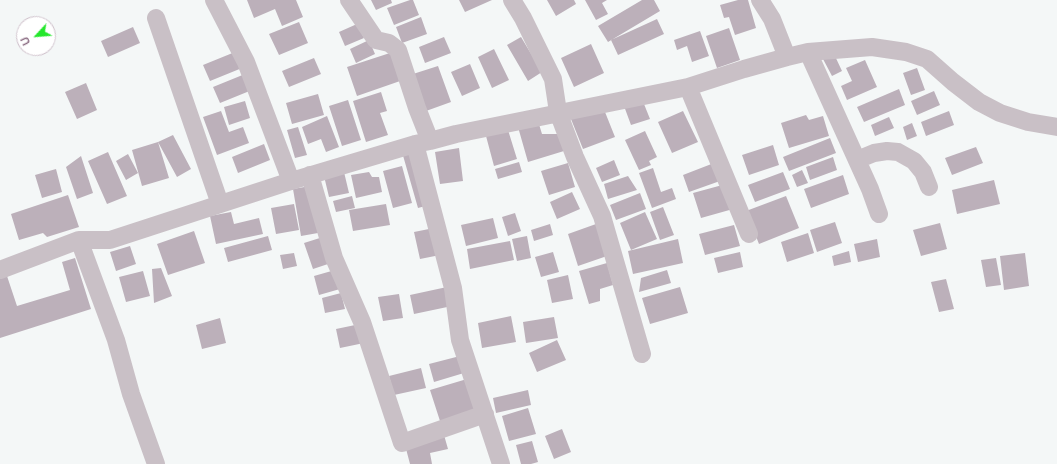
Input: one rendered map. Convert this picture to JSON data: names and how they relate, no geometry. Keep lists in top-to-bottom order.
{
  "north": "bottom left"
}
